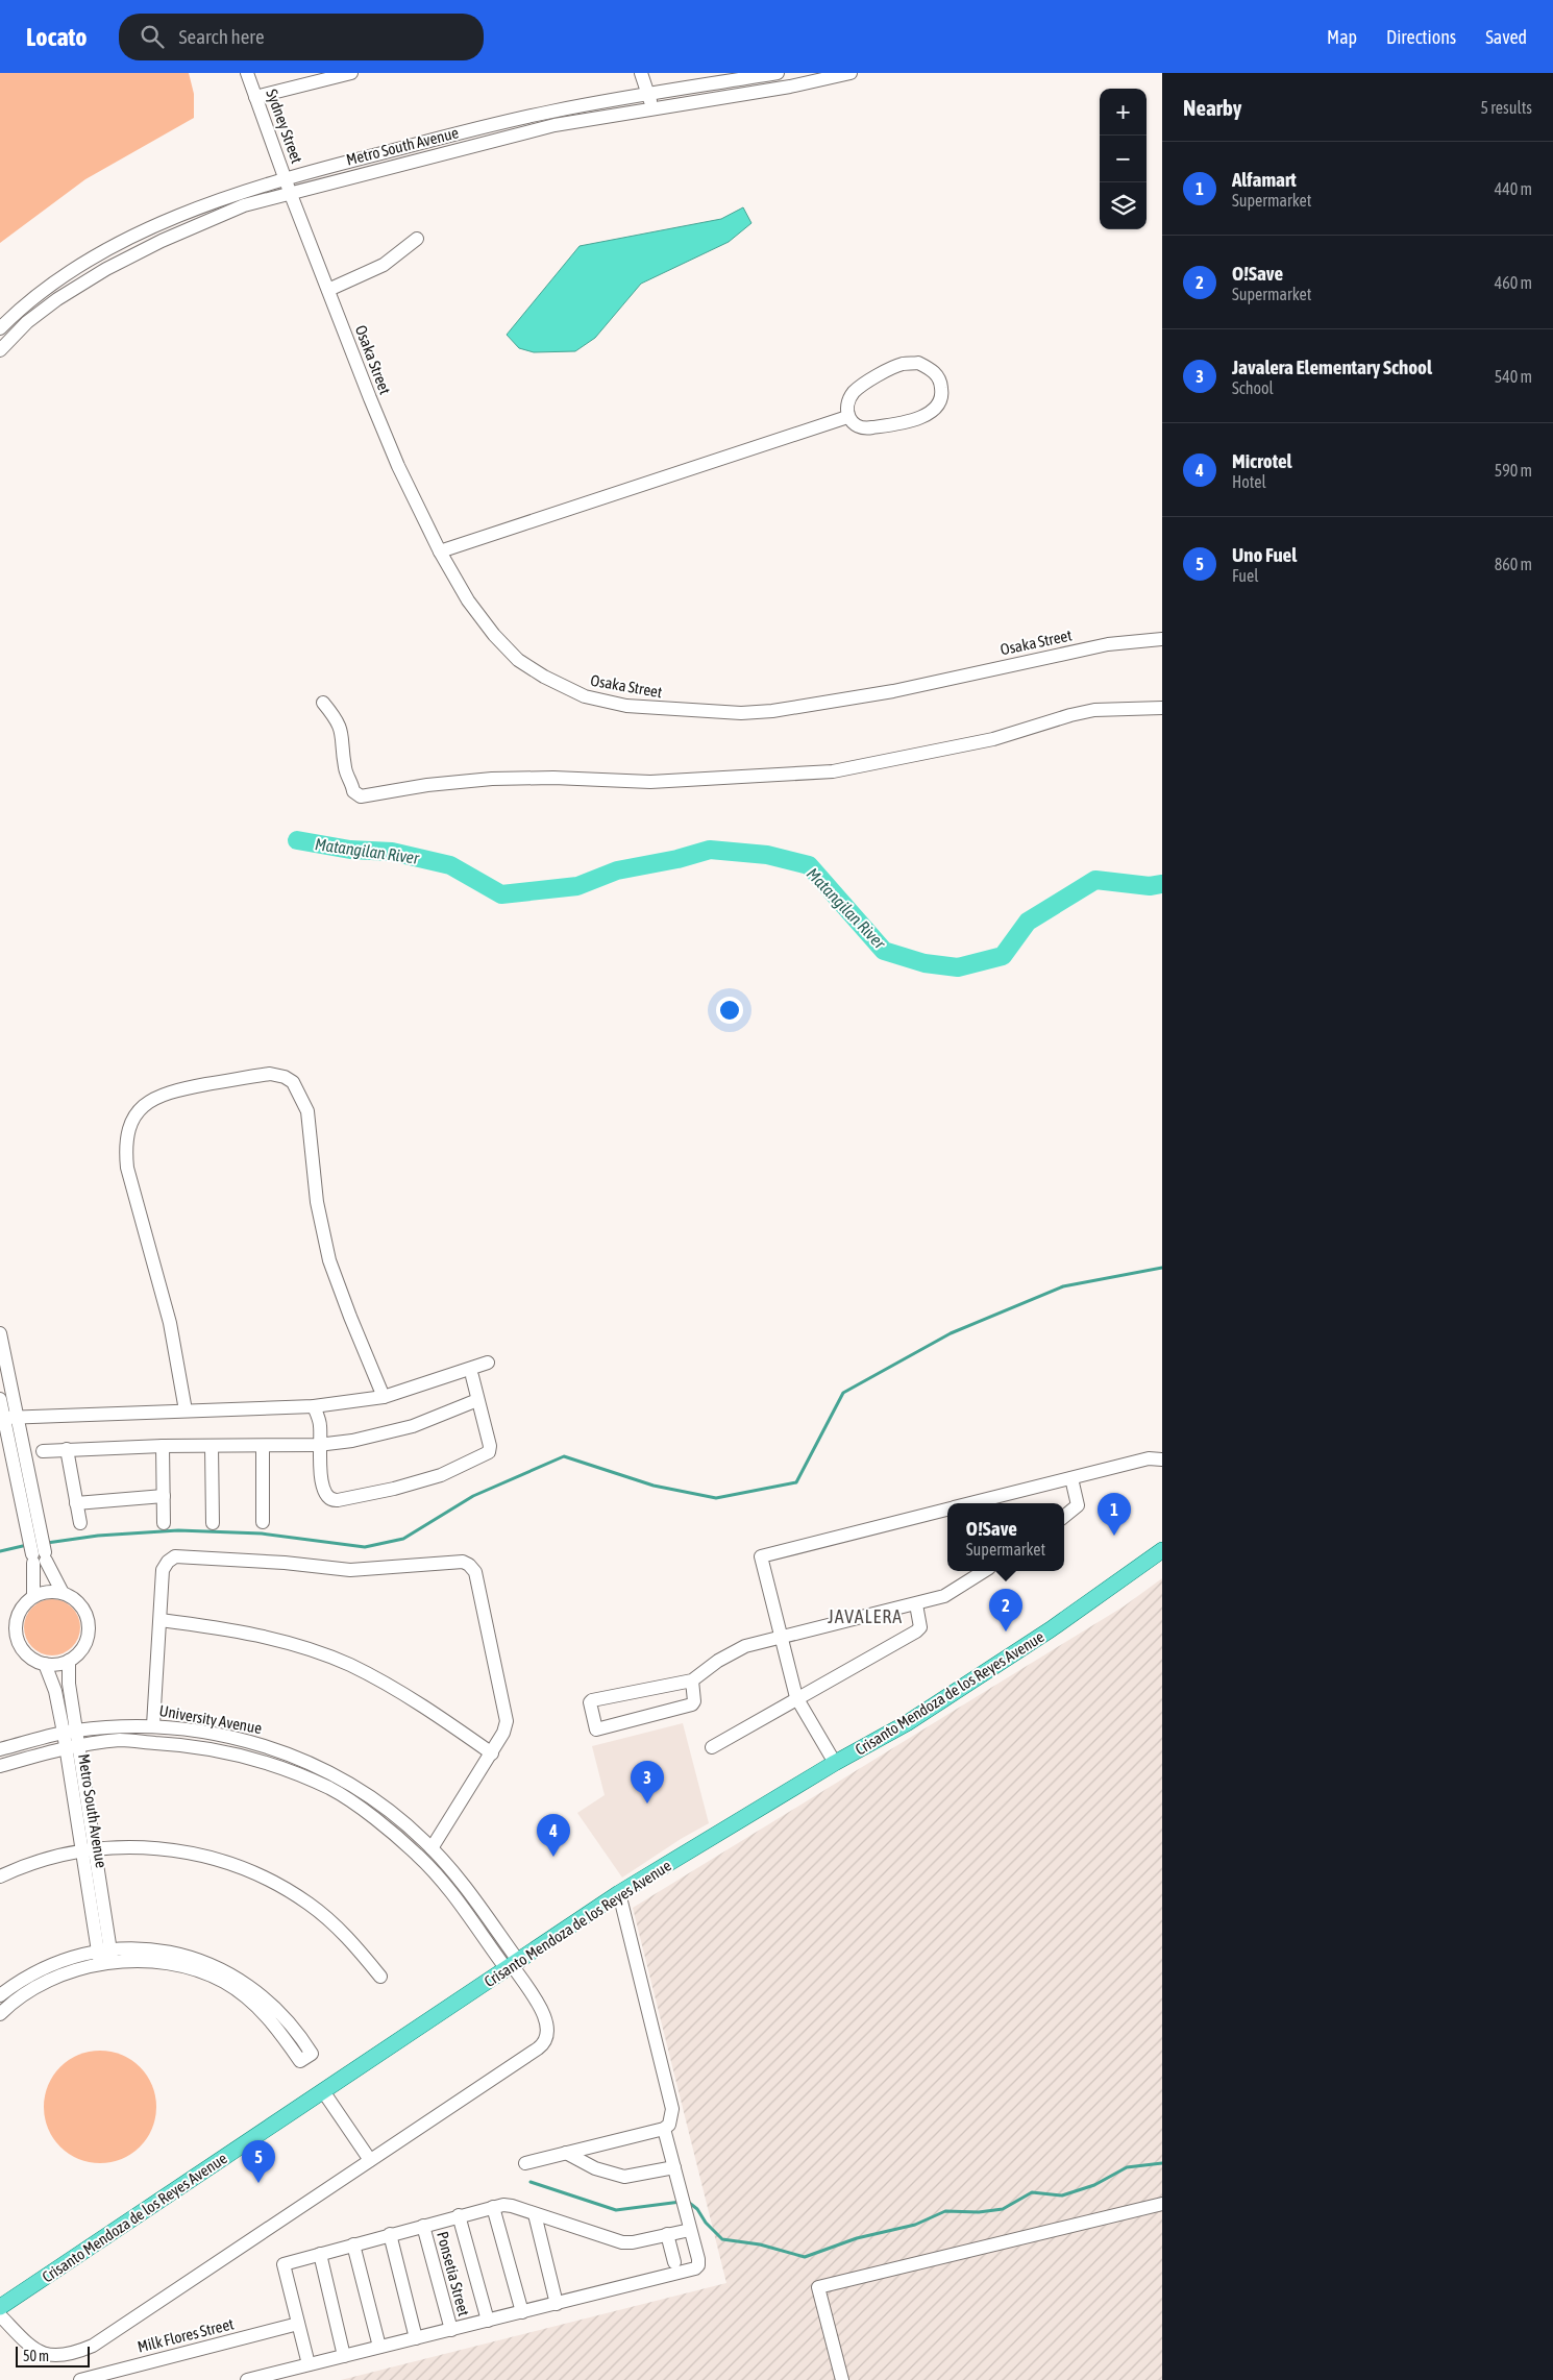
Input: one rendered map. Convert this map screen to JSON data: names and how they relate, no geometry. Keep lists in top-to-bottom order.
{
  "streets": {
    "main road": ["Crisanto Mendoza de los Reyes Avenue"],
    "street": [
      "Sydney Street",
      "Metro South Avenue",
      "Osaka Street",
      "University Avenue",
      "Ponsetia Street",
      "Milk Flores Street"
    ]
  },
  "crossings": [
    ["Sydney Street", "Metro South Avenue"],
    ["Sydney Street", "Osaka Street"],
    ["Metro South Avenue", "Osaka Street"],
    ["Metro South Avenue", "University Avenue"],
    ["Crisanto Mendoza de los Reyes Avenue", "University Avenue"]
  ],
  "districts": ["JAVALERA"],
  "water": ["Matangilan River"],
  "scale_bar": "50 m",
  "page": {
    "header": "Locato",
    "search": "Search here",
    "nav": ["Map", "Directions", "Saved"],
    "heading": ["Nearby", "5 results"],
    "map_buttons": ["+", "−"],
    "list": [
      {
        "mark": "1",
        "name": "Alfamart",
        "note": "Supermarket",
        "value": "440 m"
      },
      {
        "mark": "2",
        "name": "O!Save",
        "note": "Supermarket",
        "value": "460 m"
      },
      {
        "mark": "3",
        "name": "Javalera Elementary School",
        "note": "School",
        "value": "540 m"
      },
      {
        "mark": "4",
        "name": "Microtel",
        "note": "Hotel",
        "value": "590 m"
      },
      {
        "mark": "5",
        "name": "Uno Fuel",
        "note": "Fuel",
        "value": "860 m"
      }
    ],
    "pins": [
      "1",
      "2",
      "3",
      "4",
      "5"
    ],
    "popup": ["O!Save", "Supermarket"],
    "scale": "50 m"
  }
}
